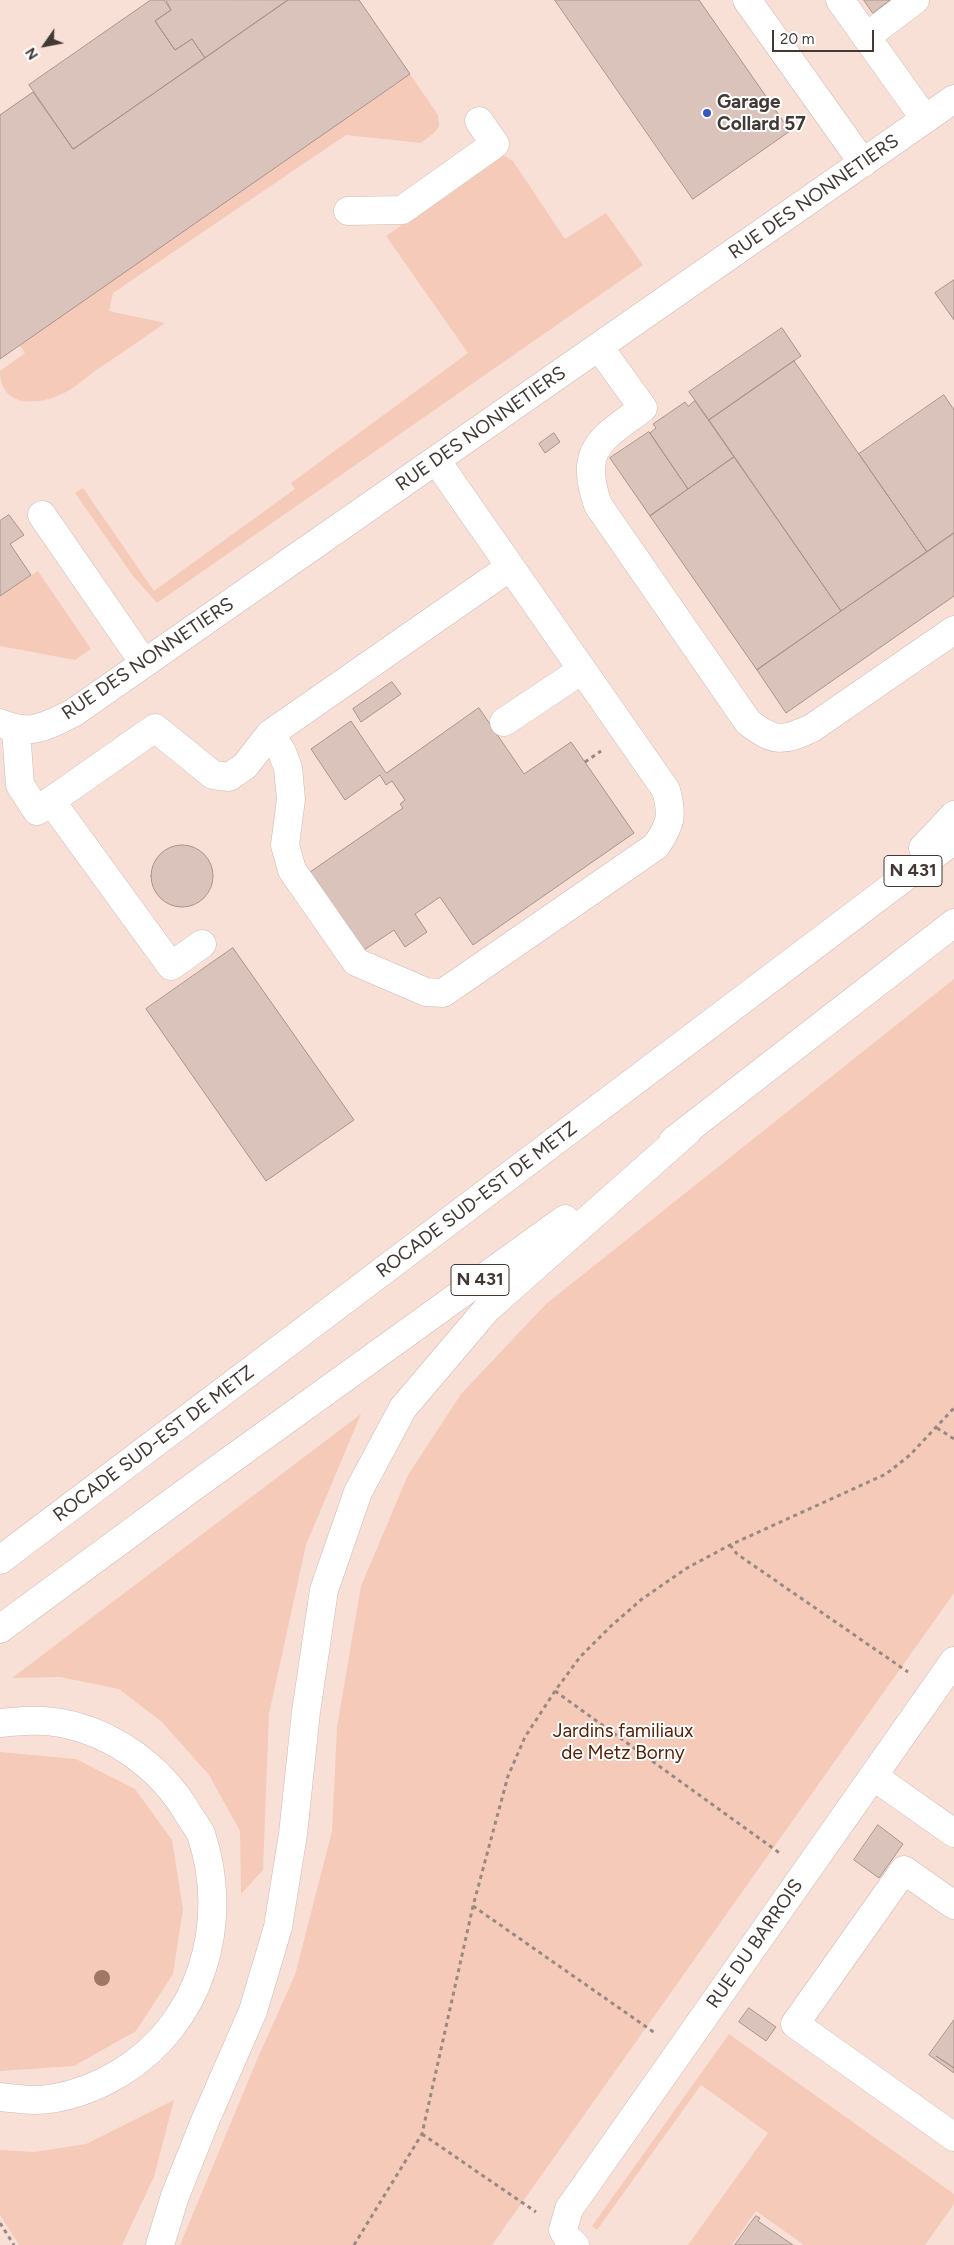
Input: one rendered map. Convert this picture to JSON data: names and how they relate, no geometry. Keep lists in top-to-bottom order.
{
  "streets": {
    "main road": [
      "RUE DES NONNETIERS",
      "N 431",
      "ROCADE SUD-EST DE METZ",
      "RUE DU BARROIS"
    ]
  },
  "parks": ["Jardins familiaux de Metz Borny"],
  "places": ["Garage Collard 57"],
  "scale_bar": "20 m",
  "north": "bottom left"
}
